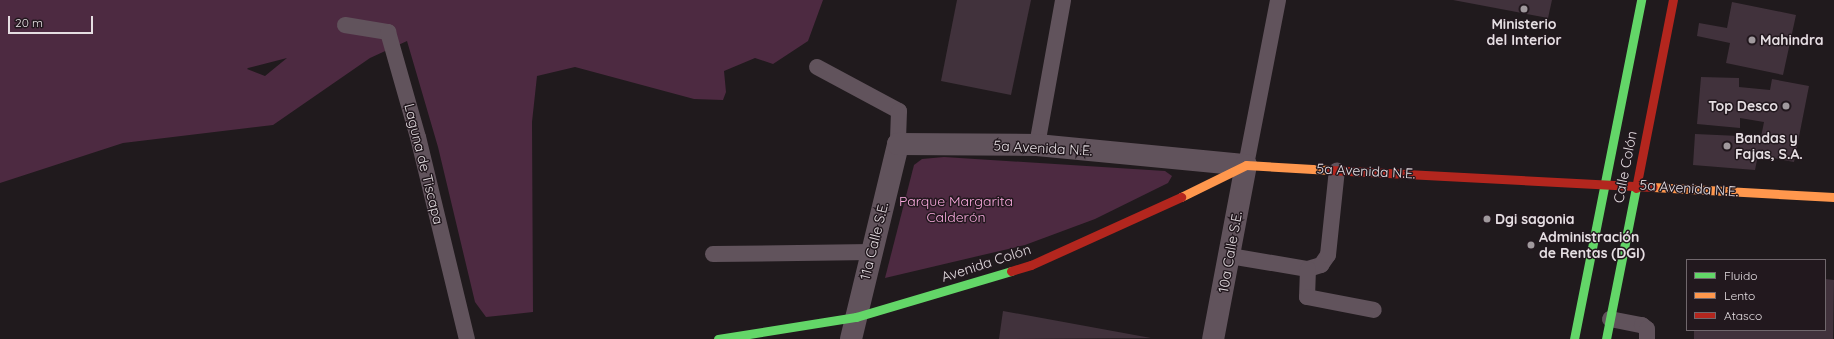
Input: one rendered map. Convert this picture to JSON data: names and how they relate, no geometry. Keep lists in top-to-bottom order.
{
  "streets": {
    "main road": ["5a Avenida N.E.", "Calle Colón", "Avenida Colón"],
    "street": ["11a Calle S.E.", "10a Calle S.E."],
    "lane": ["Laguna de Tiscapa"]
  },
  "crossings": [
    ["5a Avenida N.E.", "Calle Colón"],
    ["5a Avenida N.E.", "11a Calle S.E."],
    ["5a Avenida N.E.", "10a Calle S.E."],
    ["5a Avenida N.E.", "Avenida Colón"],
    ["11a Calle S.E.", "Avenida Colón"],
    ["10a Calle S.E.", "Avenida Colón"]
  ],
  "parks": ["Parque Margarita Calderón"],
  "places": [
    "Ministerio del Interior",
    "Mahindra",
    "Top Desco",
    "Bandas y Fajas, S.A.",
    "Dgi sagonia",
    "Administración de Rentas (DGI)"
  ],
  "legend": ["Fluido", "Lento", "Atasco"],
  "scale_bar": "20 m"
}
